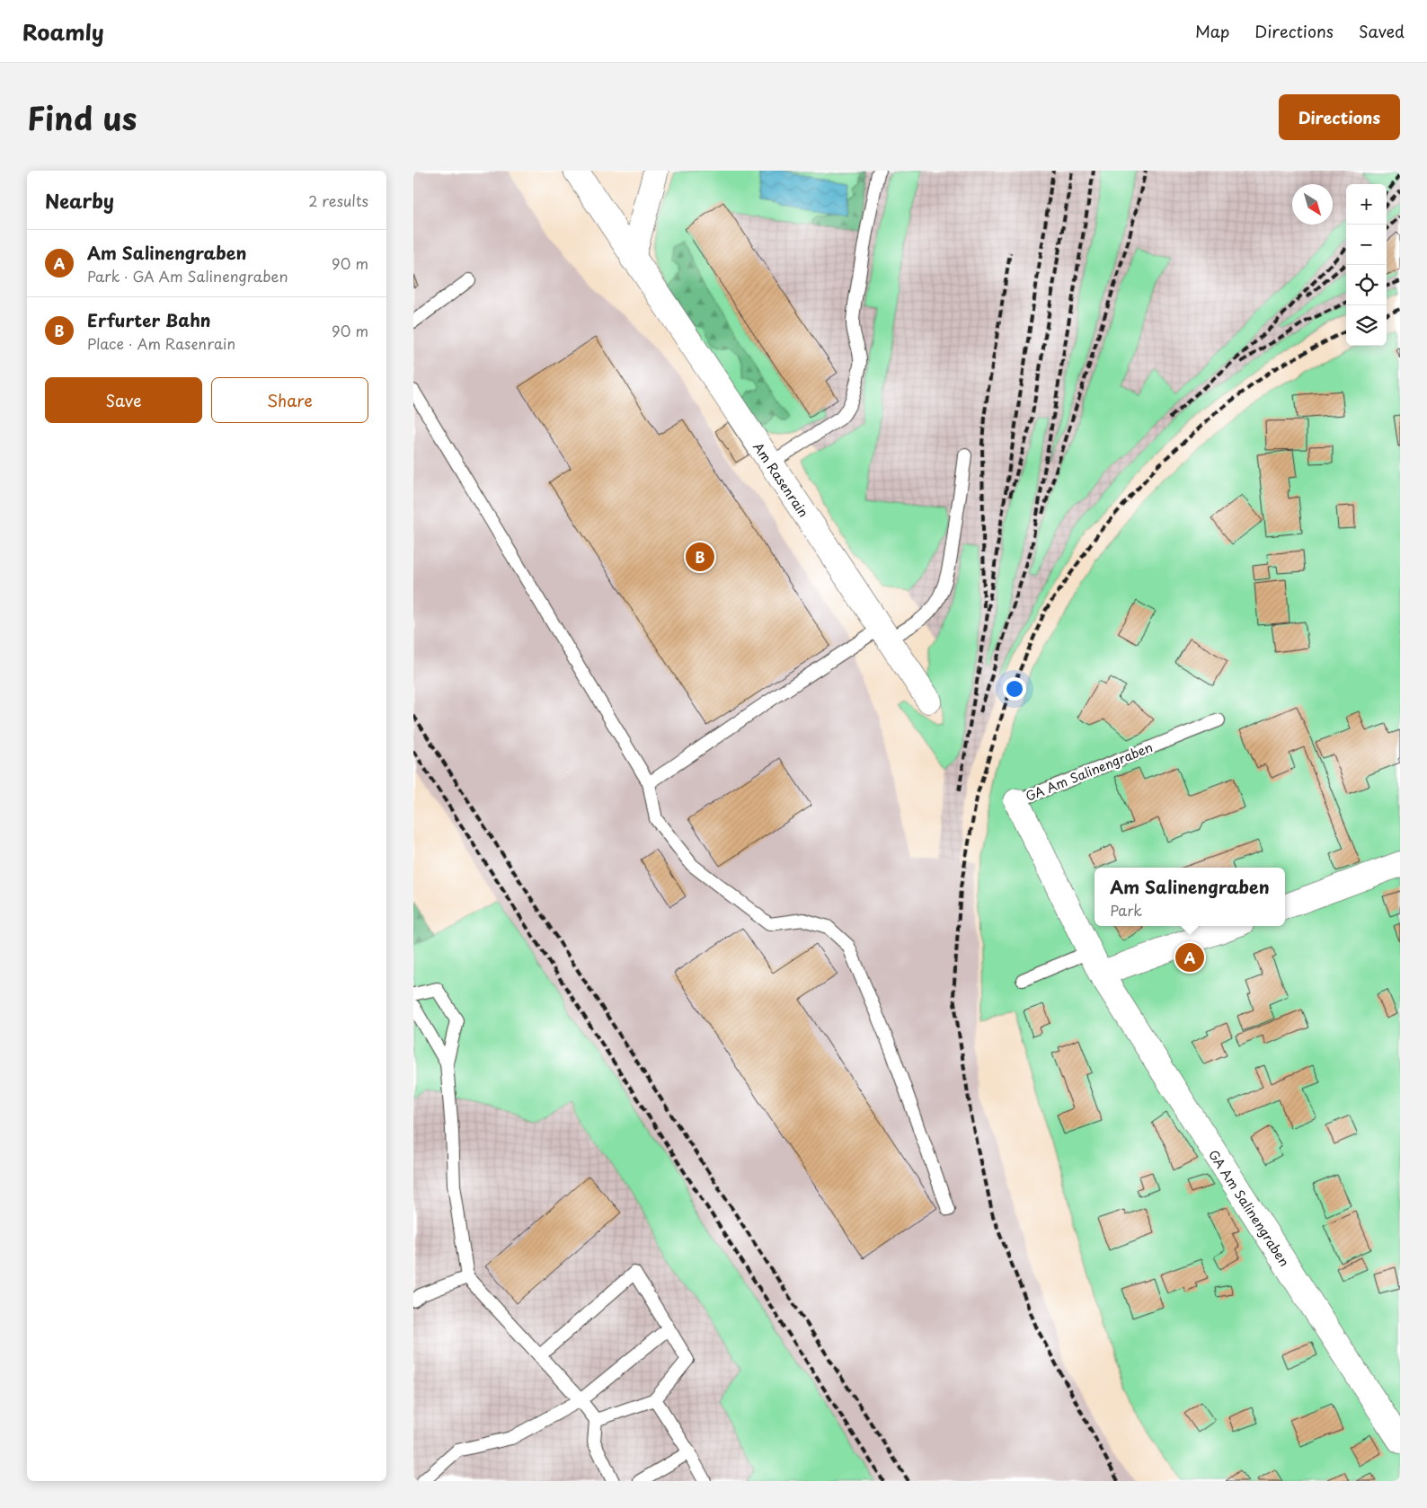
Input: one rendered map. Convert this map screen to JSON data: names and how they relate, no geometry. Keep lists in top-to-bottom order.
{
  "streets": {
    "street": ["Am Rasenrain", "GA Am Salinengraben"]
  },
  "north": "bottom right",
  "page": {
    "header": "Roamly",
    "nav": ["Map", "Directions", "Saved"],
    "title": "Find us",
    "buttons": [
      "Directions",
      ["Save", "Share"]
    ],
    "heading": ["Nearby", "2 results"],
    "map_buttons": ["+", "−"],
    "list": [
      {
        "mark": "A",
        "name": "Am Salinengraben",
        "note": "Park · GA Am Salinengraben",
        "value": "90 m"
      },
      {
        "mark": "B",
        "name": "Erfurter Bahn",
        "note": "Place · Am Rasenrain",
        "value": "90 m"
      }
    ],
    "pins": ["B", "A"],
    "popup": ["Am Salinengraben", "Park"]
  }
}
